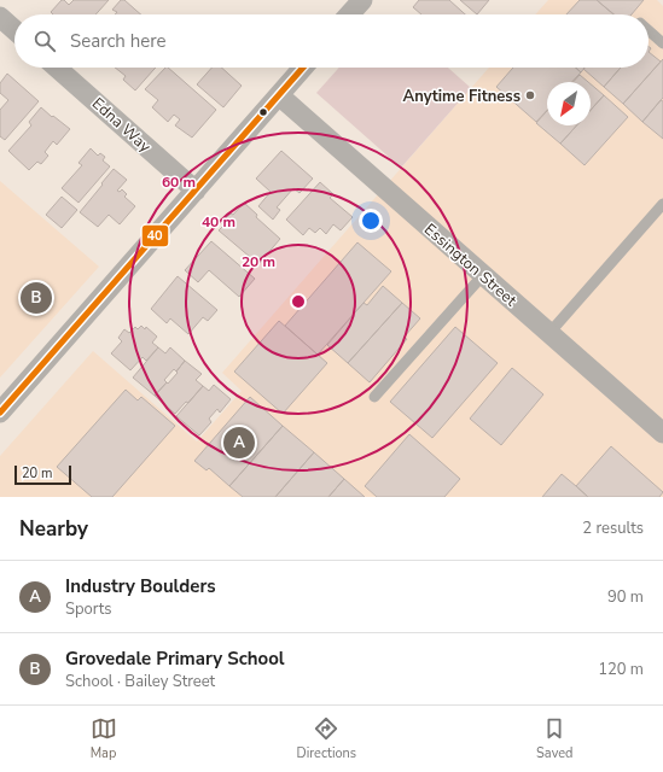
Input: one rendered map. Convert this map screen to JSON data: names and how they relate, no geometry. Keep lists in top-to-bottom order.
{
  "streets": {
    "street": ["Edna Way", "Essington Street"]
  },
  "places": ["Anytime Fitness"],
  "lines": ["transit line 40"],
  "scale_bar": "20 m",
  "north": "bottom left",
  "page": {
    "search": "Search here",
    "pins": ["B", "A"],
    "scale": "20 m",
    "heading": ["Nearby", "2 results"],
    "list": [
      {
        "mark": "A",
        "name": "Industry Boulders",
        "note": "Sports",
        "value": "90 m"
      },
      {
        "mark": "B",
        "name": "Grovedale Primary School",
        "note": "School · Bailey Street",
        "value": "120 m"
      }
    ],
    "nav": ["Map", "Directions", "Saved"]
  },
  "rings": ["60 m", "40 m", "20 m"]
}
